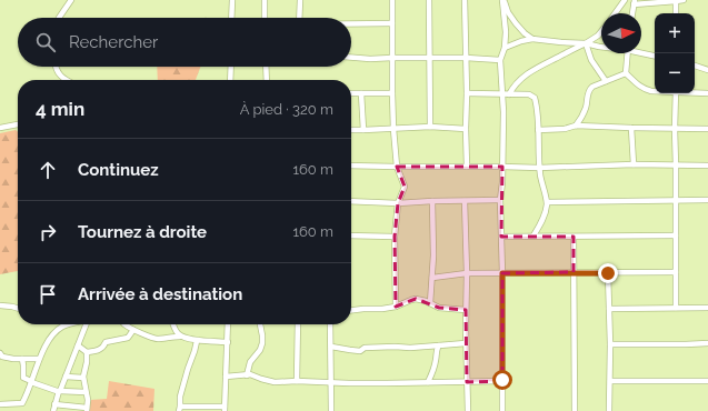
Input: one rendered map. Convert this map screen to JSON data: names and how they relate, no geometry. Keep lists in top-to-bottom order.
{
  "north": "right",
  "page": {
    "map_buttons": ["+", "−"],
    "search": "Rechercher",
    "heading": ["4 min", "À pied · 320 m"],
    "list": [
      ["Continuez", "160 m"],
      ["Tournez à droite", "160 m"],
      "Arrivée à destination"
    ]
  }
}
